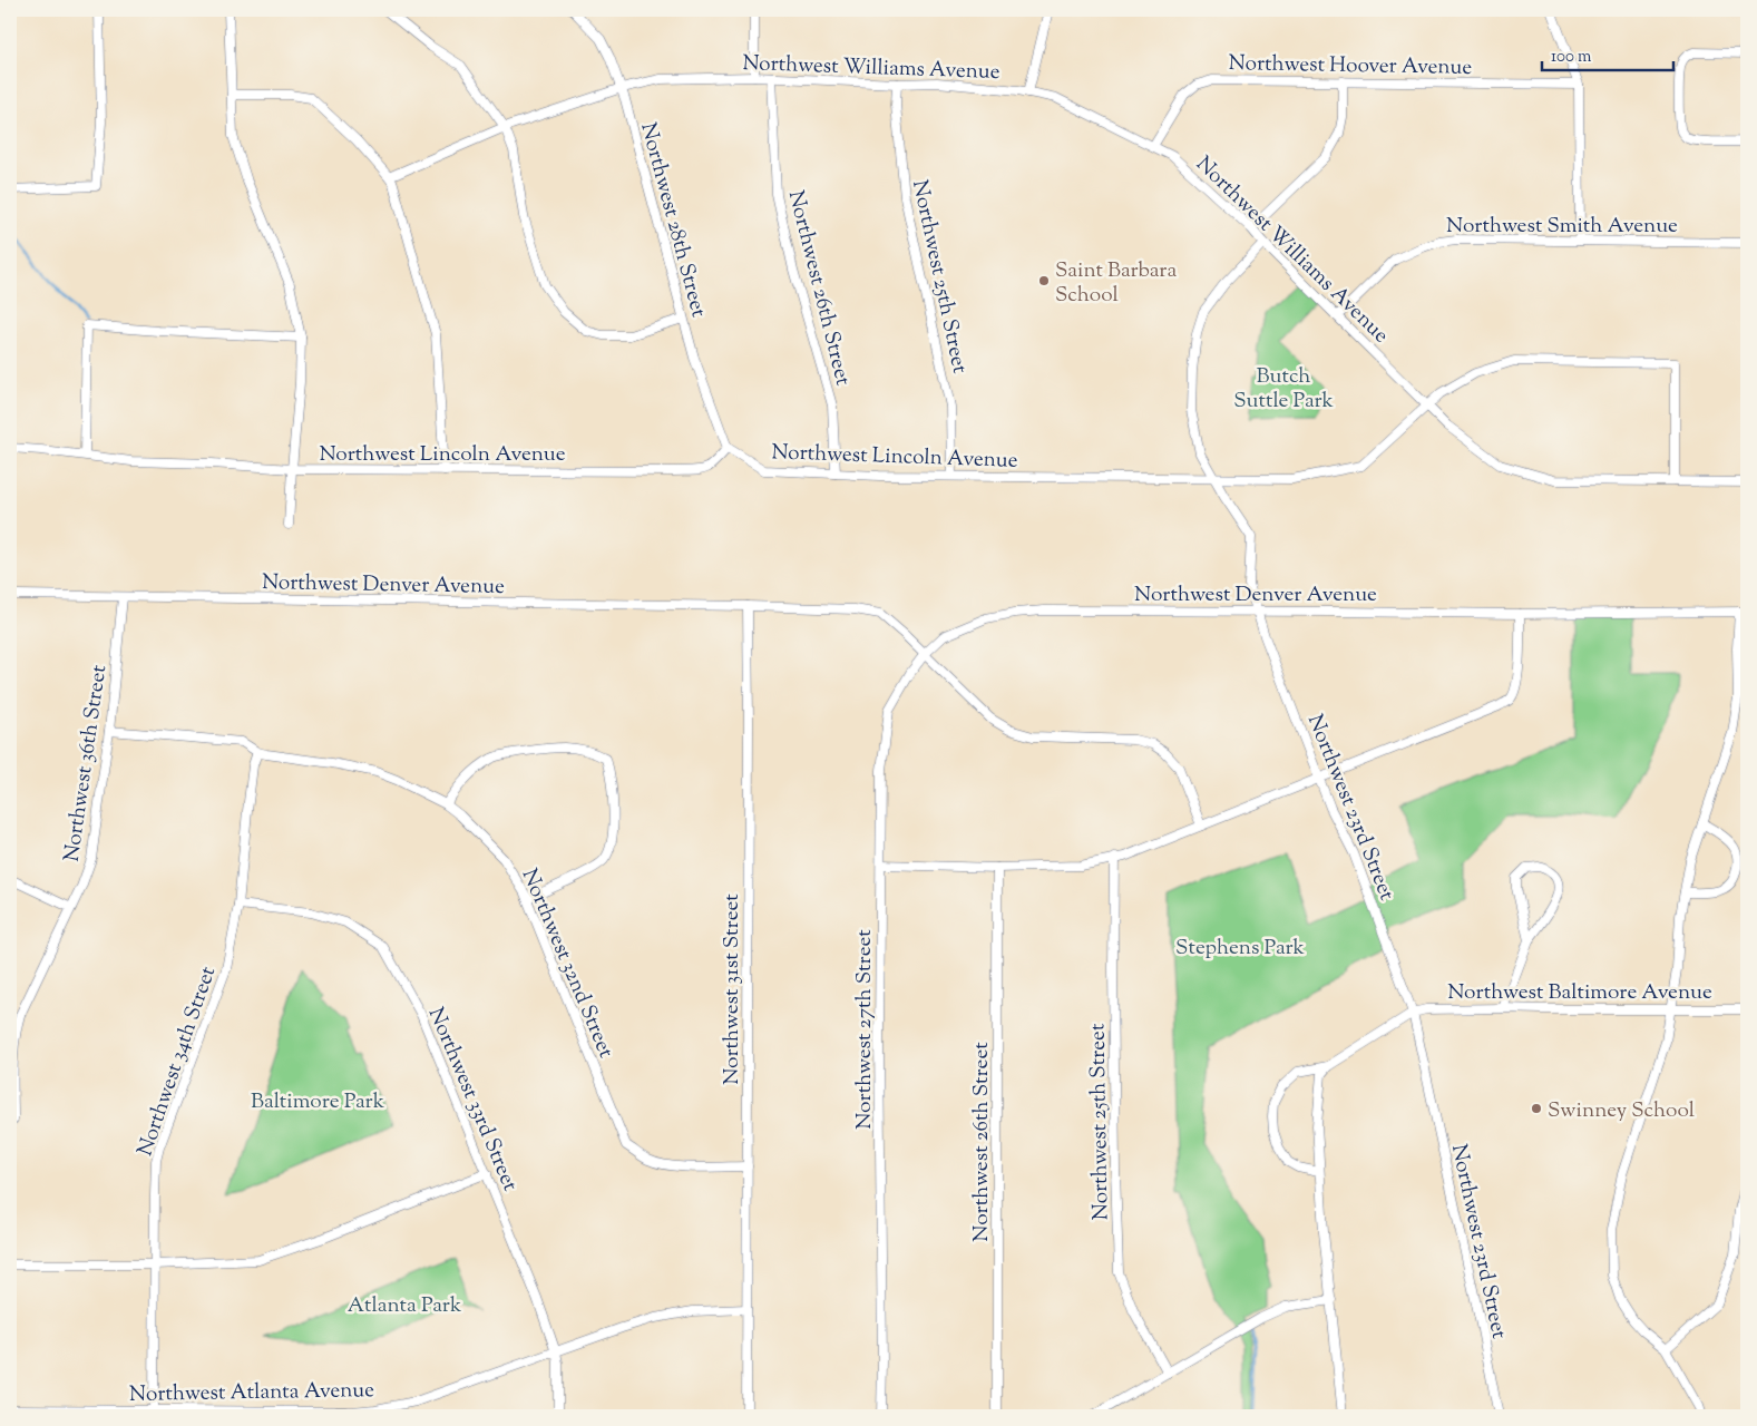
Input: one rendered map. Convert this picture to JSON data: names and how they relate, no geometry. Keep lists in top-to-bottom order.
{
  "streets": {
    "street": [
      "Northwest Hoover Avenue",
      "Northwest Williams Avenue",
      "Northwest 28th Street",
      "Northwest Smith Avenue",
      "Northwest 25th Street",
      "Northwest 26th Street",
      "Northwest Lincoln Avenue",
      "Northwest Denver Avenue",
      "Northwest 36th Street",
      "Northwest 23rd Street",
      "Northwest 32nd Street",
      "Northwest 31st Street",
      "Northwest Baltimore Avenue",
      "Northwest 27th Street",
      "Northwest 34th Street",
      "Northwest 33rd Street",
      "Northwest Atlanta Avenue"
    ]
  },
  "crossings": [
    ["Northwest Hoover Avenue", "Northwest Williams Avenue"],
    ["Northwest Williams Avenue", "Northwest 28th Street"],
    ["Northwest Williams Avenue", "Northwest Smith Avenue"],
    ["Northwest Williams Avenue", "Northwest 25th Street"],
    ["Northwest Williams Avenue", "Northwest 26th Street"],
    ["Northwest Williams Avenue", "Northwest Lincoln Avenue"],
    ["Northwest Williams Avenue", "Northwest 23rd Street"],
    ["Northwest 28th Street", "Northwest Lincoln Avenue"],
    ["Northwest 25th Street", "Northwest Lincoln Avenue"],
    ["Northwest 26th Street", "Northwest Lincoln Avenue"],
    ["Northwest Lincoln Avenue", "Northwest 23rd Street"],
    ["Northwest Denver Avenue", "Northwest 36th Street"],
    ["Northwest Denver Avenue", "Northwest 23rd Street"],
    ["Northwest Denver Avenue", "Northwest 31st Street"],
    ["Northwest Denver Avenue", "Northwest 27th Street"],
    ["Northwest 36th Street", "Northwest 32nd Street"],
    ["Northwest 23rd Street", "Northwest Baltimore Avenue"],
    ["Northwest 32nd Street", "Northwest 31st Street"],
    ["Northwest 32nd Street", "Northwest 34th Street"],
    ["Northwest 31st Street", "Northwest Atlanta Avenue"],
    ["Northwest 34th Street", "Northwest 33rd Street"],
    ["Northwest 34th Street", "Northwest Atlanta Avenue"],
    ["Northwest 33rd Street", "Northwest Atlanta Avenue"]
  ],
  "parks": [
    "Butch Suttle Park",
    "Stephens Park",
    "Baltimore Park",
    "Atlanta Park"
  ],
  "places": ["Saint Barbara School", "Swinney School"],
  "scale_bar": "100 m"
}
